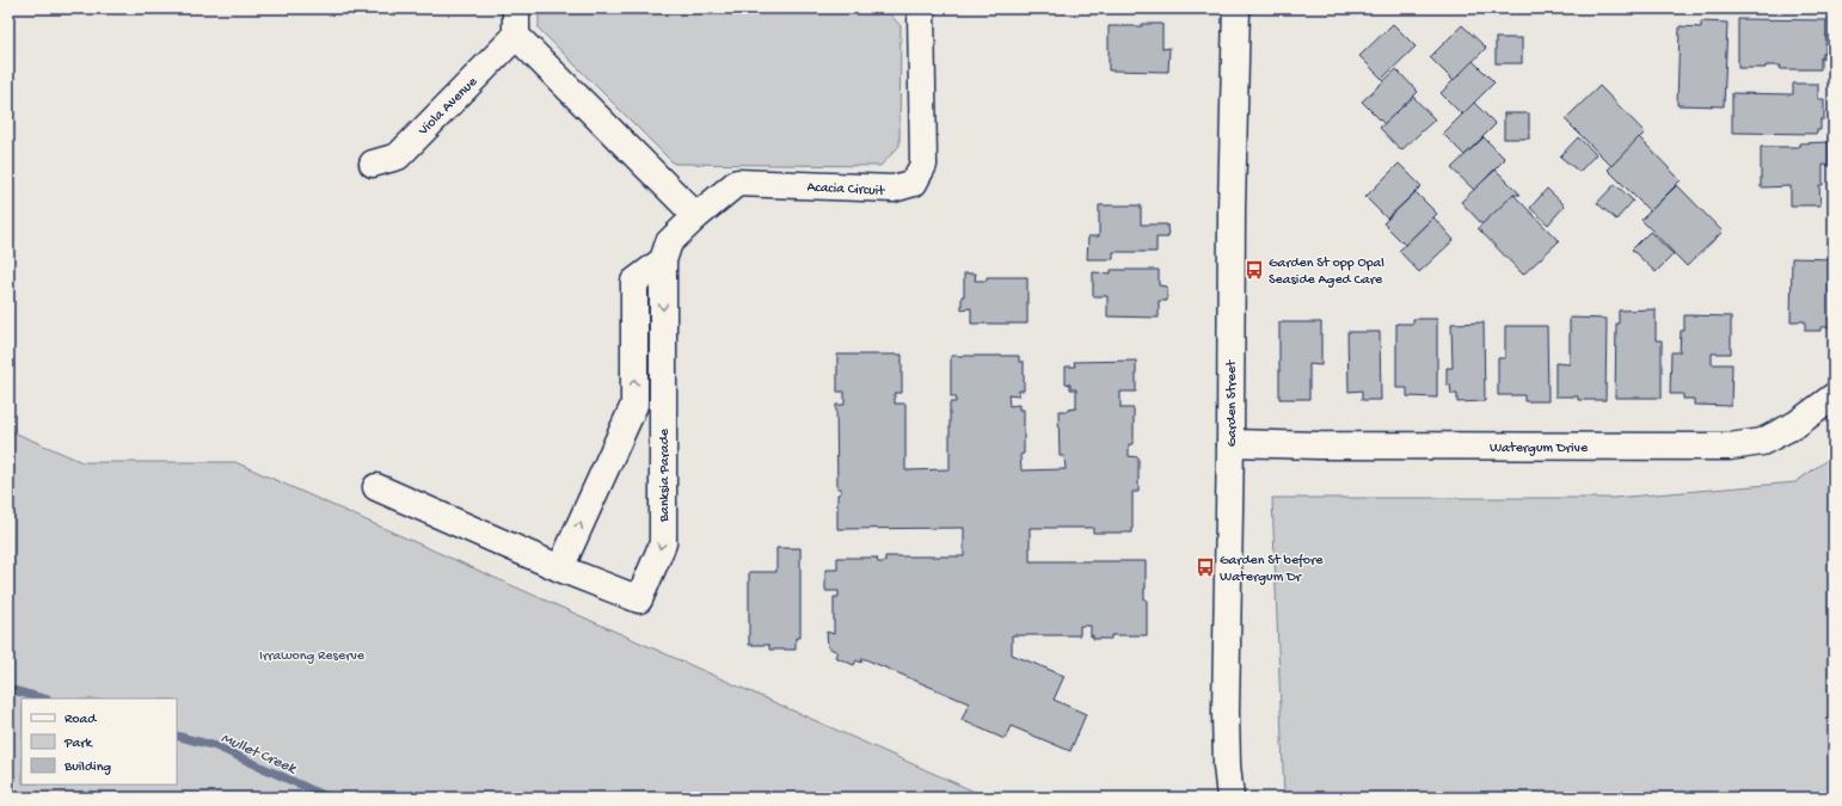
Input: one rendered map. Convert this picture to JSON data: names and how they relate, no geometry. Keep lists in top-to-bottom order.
{
  "streets": {
    "street": [
      "Viola Avenue",
      "Acacia Circuit",
      "Garden Street",
      "Watergum Drive",
      "Banksia Parade"
    ]
  },
  "crossings": [
    ["Acacia Circuit", "Banksia Parade"],
    ["Garden Street", "Watergum Drive"]
  ],
  "water": ["Mullet Creek"],
  "parks": ["Irrawong Reserve"],
  "places": {
    "bus stop": ["Garden St opp Opal Seaside Aged Care", "Garden St before Watergum Dr"]
  },
  "legend": ["Road", "Park", "Building"]
}
